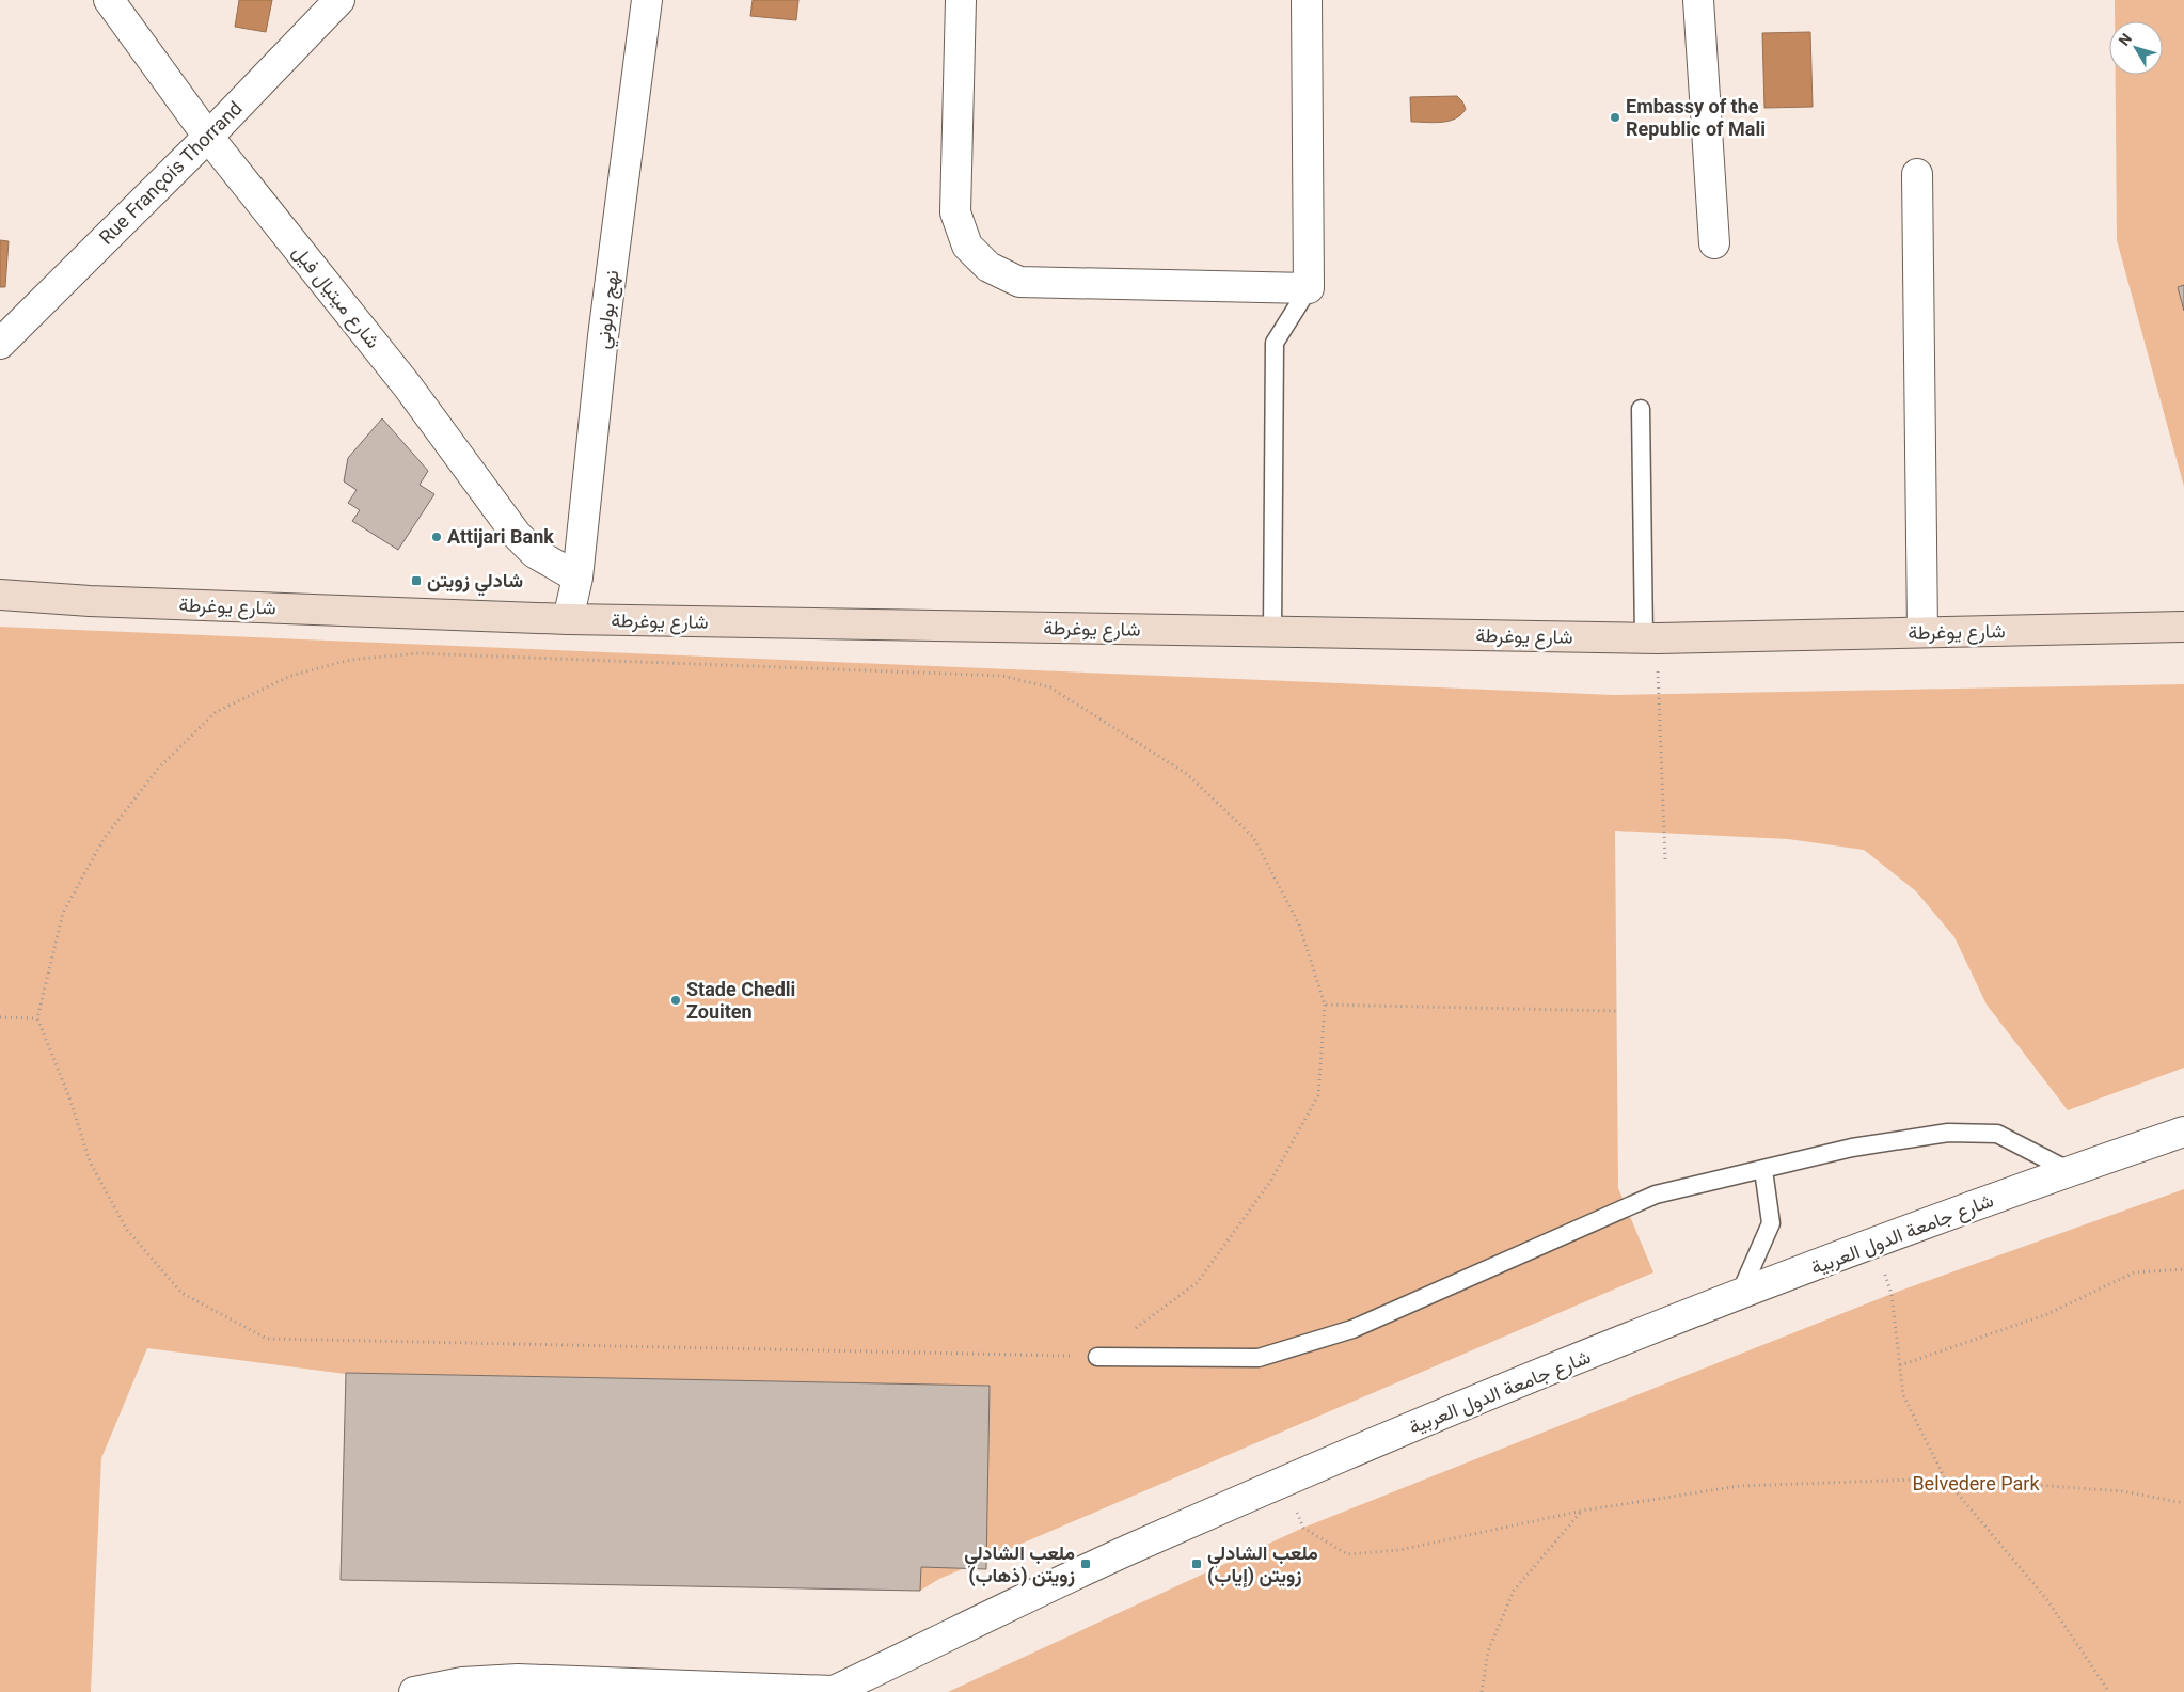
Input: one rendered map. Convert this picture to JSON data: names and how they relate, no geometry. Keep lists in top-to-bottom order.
{
  "streets": {
    "main road": ["شارع يوغرطة"],
    "street": [
      "Rue François Thorrand",
      "شارع ميتيال فيل",
      "نهج بولوني",
      "شارع جامعة الدول العربية"
    ]
  },
  "crossings": [
    ["Rue François Thorrand", "شارع ميتيال فيل"],
    ["شارع ميتيال فيل", "نهج بولوني"],
    ["نهج بولوني", "شارع يوغرطة"]
  ],
  "parks": ["Belvedere Park"],
  "places": {
    "other": ["Embassy of the Republic of Mali", "Attijari Bank", "Stade Chedli Zouiten"],
    "transit": ["شادلي زويتن", "ملعب الشادلي زويتن (ذهاب)", "ملعب الشادلي زويتن (إياب)"]
  },
  "north": "top left"
}
